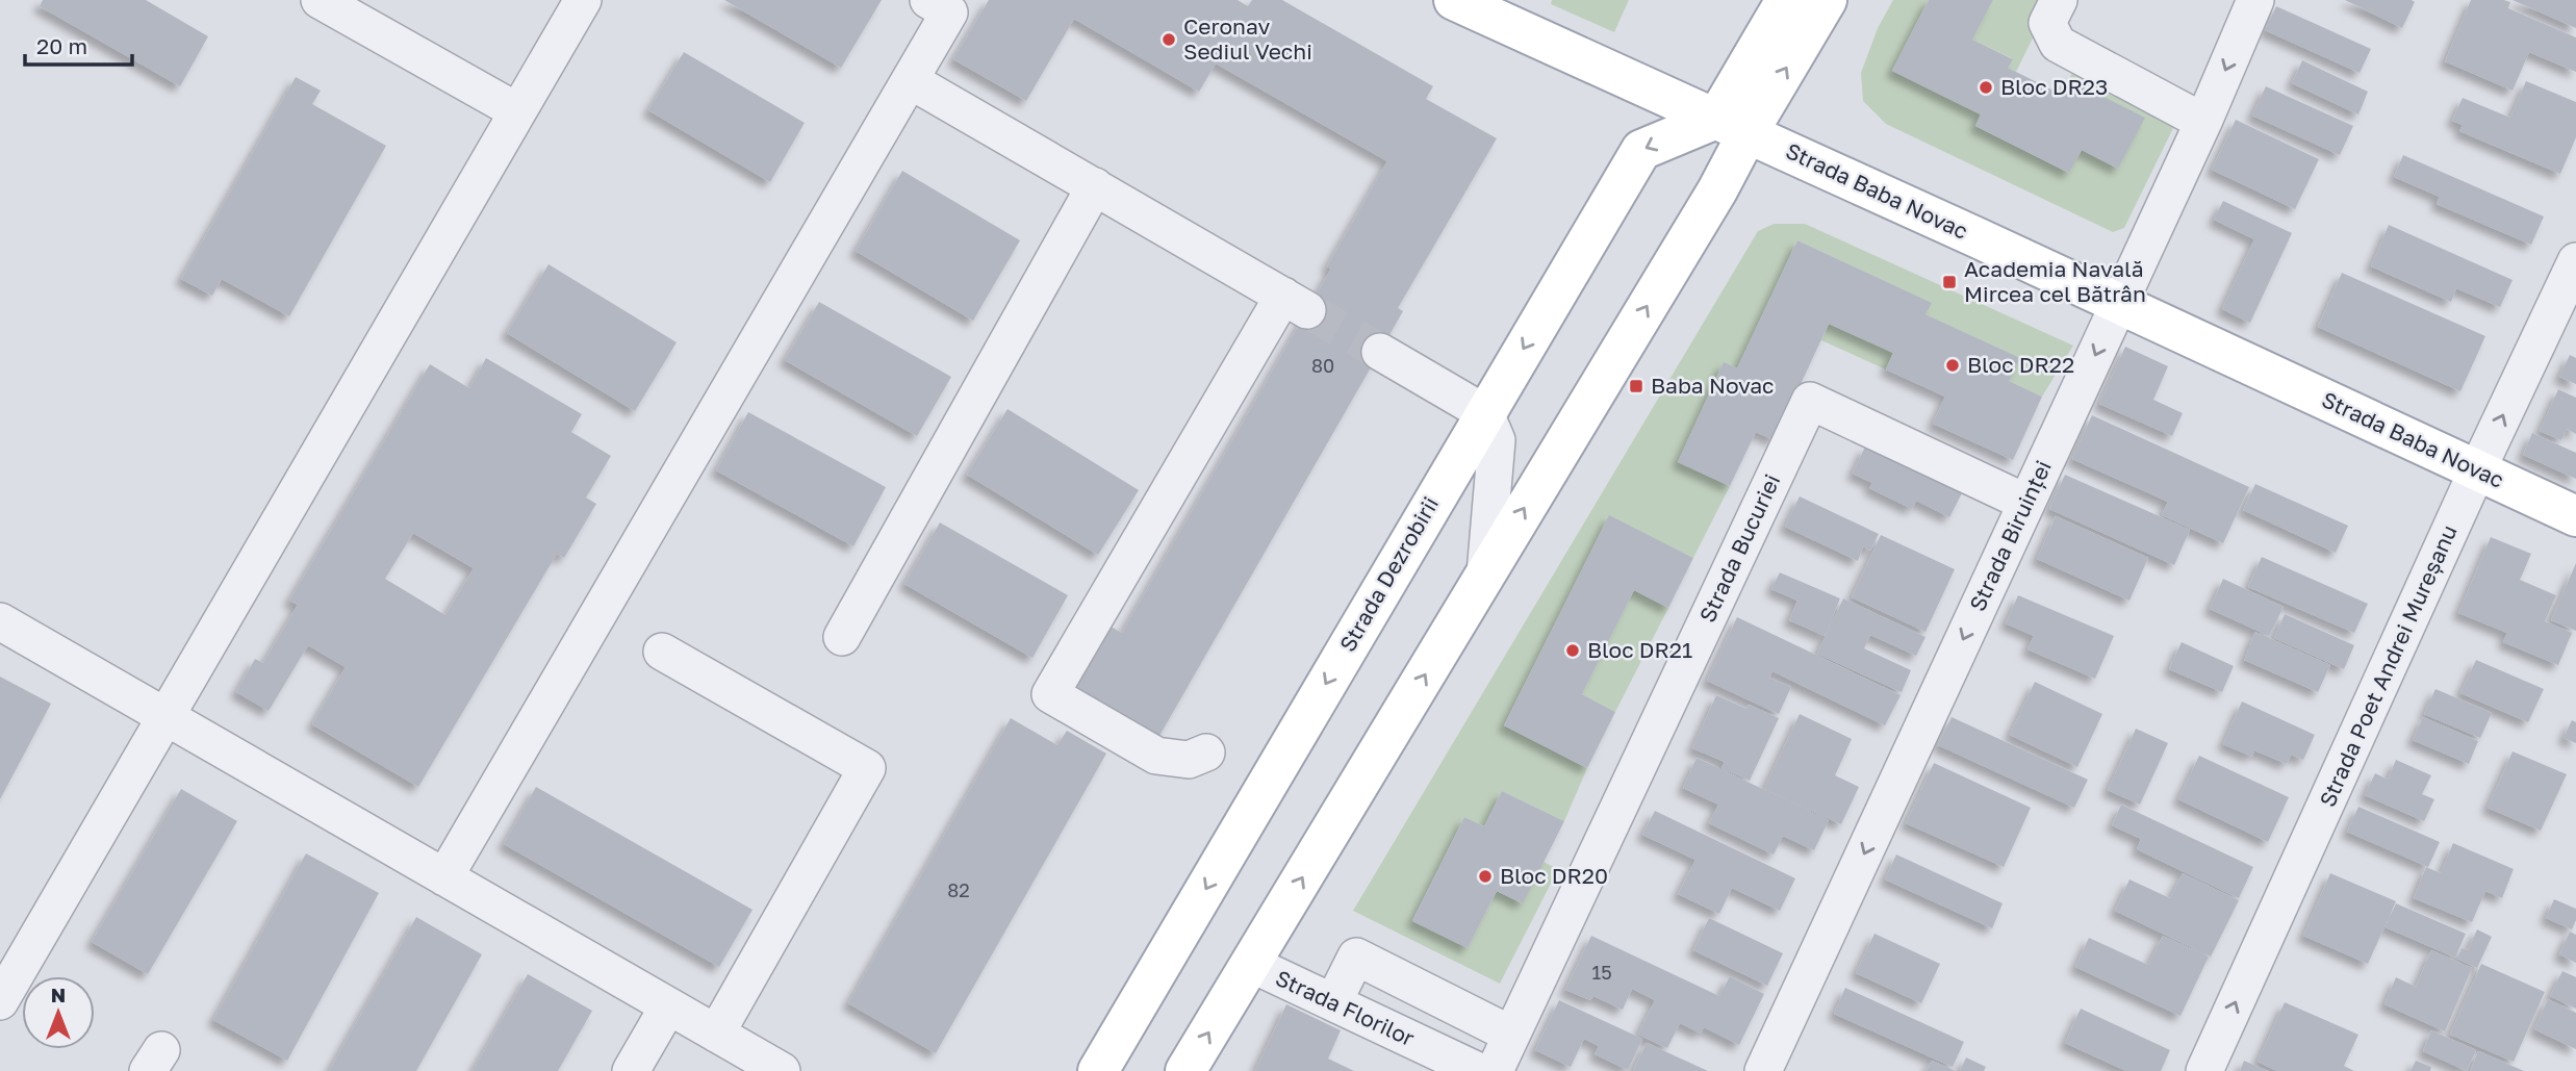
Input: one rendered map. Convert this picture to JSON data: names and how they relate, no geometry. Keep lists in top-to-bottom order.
{
  "streets": {
    "main road": ["Strada Baba Novac", "Strada Dezrobirii"],
    "street": [
      "Strada Biruinței",
      "Strada Bucuriei",
      "Strada Poet Andrei Mureșanu",
      "Strada Florilor"
    ]
  },
  "crossings": [
    ["Strada Baba Novac", "Strada Biruinței"],
    ["Strada Baba Novac", "Strada Dezrobirii"],
    ["Strada Baba Novac", "Strada Poet Andrei Mureșanu"],
    ["Strada Biruinței", "Strada Bucuriei"]
  ],
  "one_way": ["Strada Biruinței", "Strada Poet Andrei Mureșanu"],
  "places": {
    "other": [
      "Ceronav Sediul Vechi",
      "Bloc DR23",
      "Bloc DR22",
      "Bloc DR21",
      "Bloc DR20"
    ],
    "transit": ["Academia Navală Mircea cel Bătrân", "Baba Novac"]
  },
  "house_numbers": ["80", "82", "15"],
  "scale_bar": "20 m",
  "north": "top"
}
